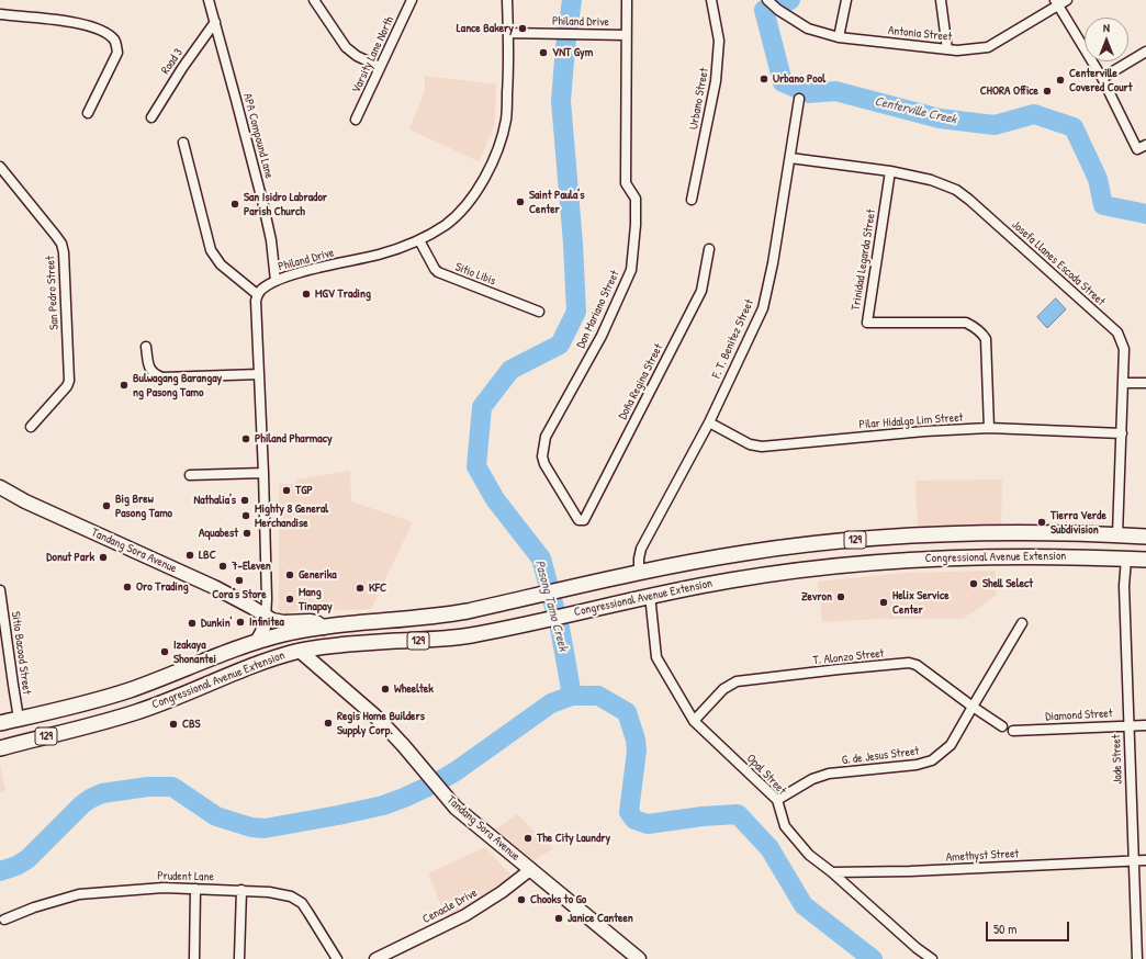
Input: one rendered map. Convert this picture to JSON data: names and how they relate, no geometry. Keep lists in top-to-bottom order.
{
  "streets": {
    "main road": ["129", "Tandang Sora Avenue", "Congressional Avenue Extension"],
    "street": [
      "Philand Drive",
      "Antonia Street",
      "Varsity Lane North",
      "Road 3",
      "Urbano Street",
      "APA Compound Lane",
      "Trinidad Legarda Street",
      "Josefa Llanes Escoda Street",
      "Sitio Libis",
      "San Pedro Street",
      "Don Mariano Street",
      "F. T. Benitez Street",
      "Doña Regina Street",
      "Pilar Hidalgo Lim Street",
      "Sitio Bacood Street",
      "T. Alonzo Street",
      "Diamond Street",
      "G. de Jesus Street",
      "Jade Street",
      "Opal Street",
      "Amethyst Street",
      "Prudent Lane",
      "Cenacle Drive"
    ]
  },
  "crossings": [
    ["Philand Drive", "APA Compound Lane"],
    ["Philand Drive", "Sitio Libis"],
    ["Philand Drive", "Don Mariano Street"],
    ["Road 3", "APA Compound Lane"],
    ["Trinidad Legarda Street", "Josefa Llanes Escoda Street"],
    ["Trinidad Legarda Street", "Pilar Hidalgo Lim Street"],
    ["Josefa Llanes Escoda Street", "F. T. Benitez Street"],
    ["Josefa Llanes Escoda Street", "Pilar Hidalgo Lim Street"],
    ["Josefa Llanes Escoda Street", "Congressional Avenue Extension"],
    ["Don Mariano Street", "Doña Regina Street"],
    ["F. T. Benitez Street", "Pilar Hidalgo Lim Street"],
    ["F. T. Benitez Street", "Congressional Avenue Extension"],
    ["Tandang Sora Avenue", "Congressional Avenue Extension"],
    ["Tandang Sora Avenue", "Cenacle Drive"],
    ["Congressional Avenue Extension", "Sitio Bacood Street"],
    ["Congressional Avenue Extension", "Jade Street"],
    ["Congressional Avenue Extension", "Opal Street"],
    ["T. Alonzo Street", "G. de Jesus Street"],
    ["T. Alonzo Street", "Opal Street"],
    ["Diamond Street", "Jade Street"],
    ["G. de Jesus Street", "Opal Street"],
    ["Jade Street", "Amethyst Street"],
    ["Opal Street", "Amethyst Street"]
  ],
  "water": ["Centerville Creek", "Pasong Tamo Creek"],
  "places": [
    "Lance Bakery",
    "VNT Gym",
    "Urbano Pool",
    "Centerville Covered Court",
    "CHORA Office",
    "Saint Paula's Center",
    "San Isidro Labrador Parish Church",
    "MGV Trading",
    "Bulwagang Barangay ng Pasong Tamo",
    "Philand Pharmacy",
    "TGP",
    "Nathalia's",
    "Big Brew Pasong Tamo",
    "Mighty 8 General Merchandise",
    "Tierra Verde Subdivision",
    "Aquabest",
    "LBC",
    "Donut Park",
    "7-Eleven",
    "Generika",
    "Cora's Store",
    "Shell Select",
    "Oro Trading",
    "KFC",
    "Zevron",
    "Mang Tinapay",
    "Helix Service Center",
    "Infinitea",
    "Dunkin'",
    "Izakaya Shonantei",
    "Wheeltek",
    "Regis Home Builders Supply Corp.",
    "CBS",
    "The City Laundry",
    "Chooks to Go",
    "Janice Canteen"
  ],
  "scale_bar": "50 m",
  "north": "top"
}
